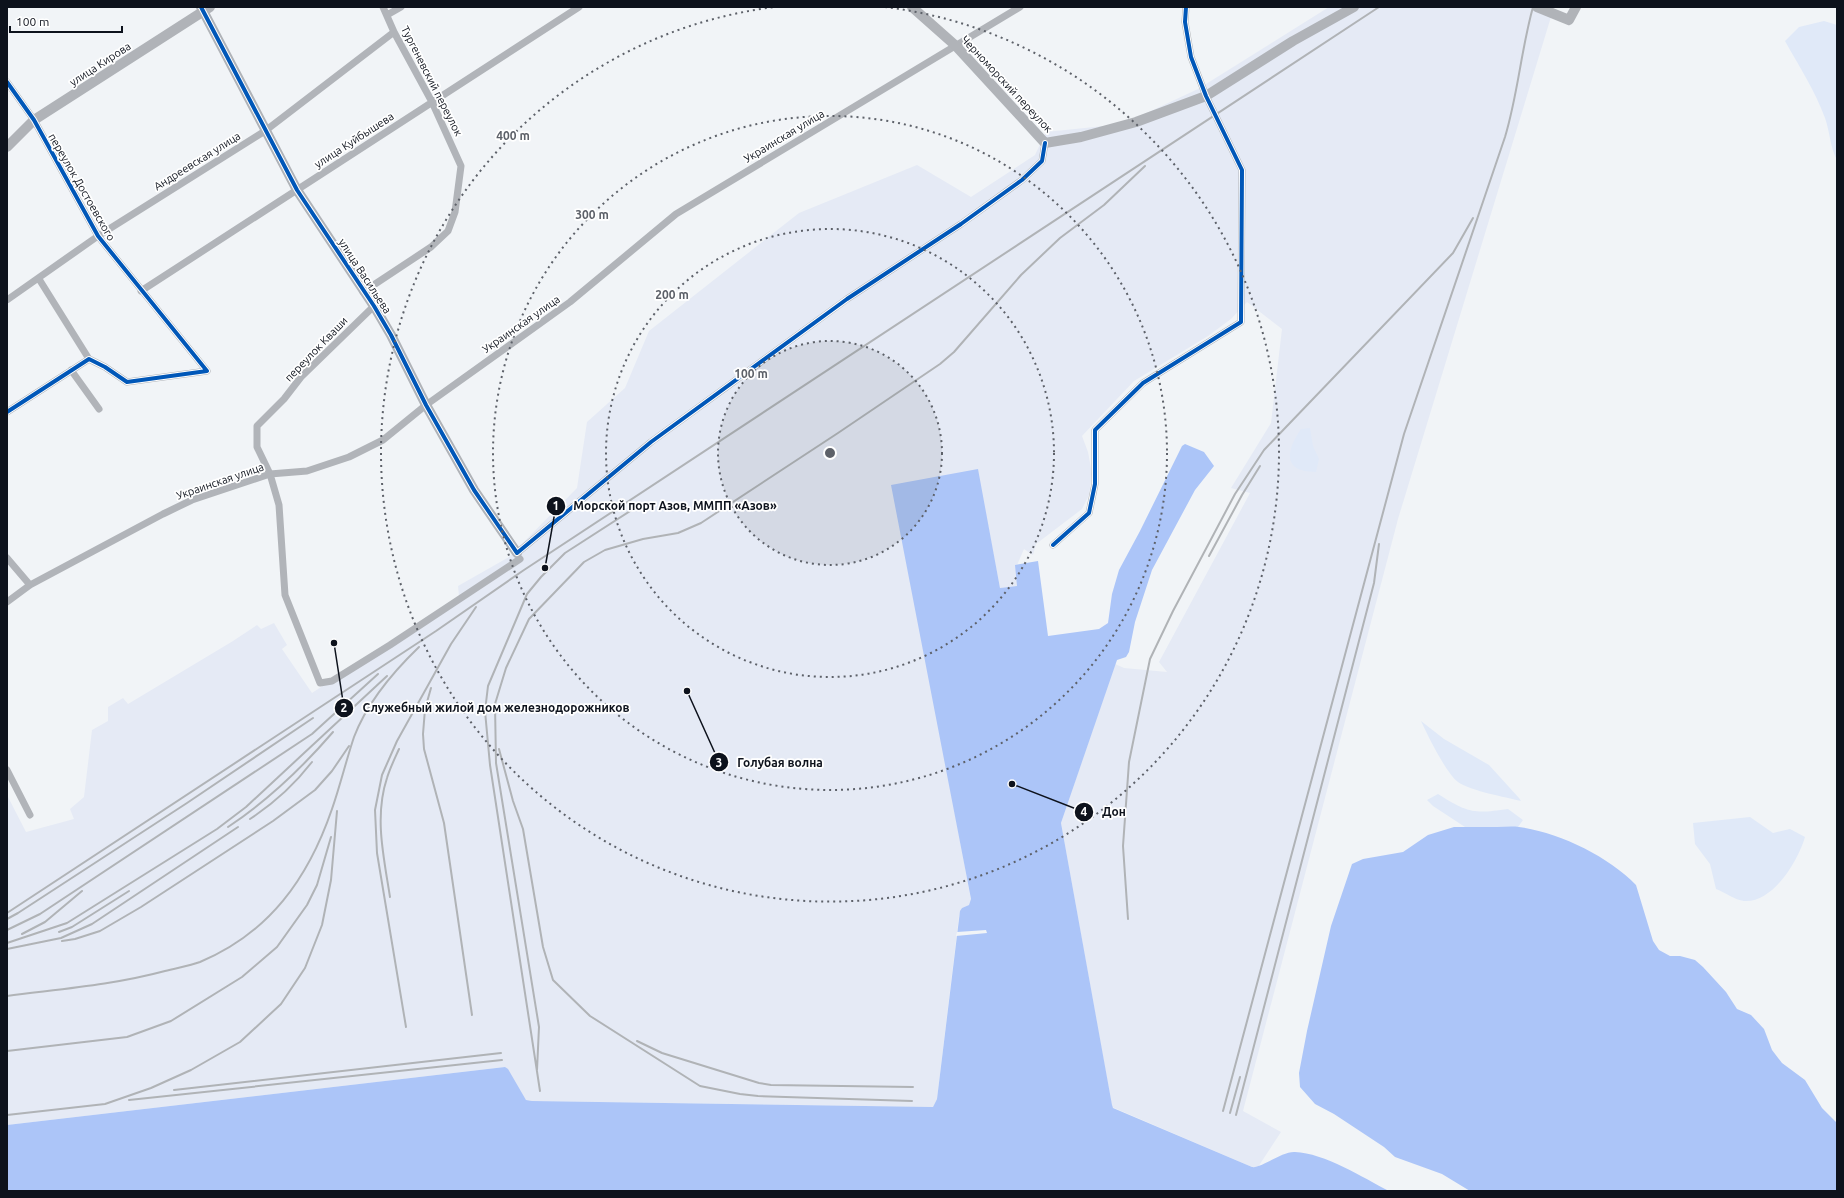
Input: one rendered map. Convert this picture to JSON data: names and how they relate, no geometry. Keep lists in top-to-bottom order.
{
  "streets": {
    "street": [
      "улица Кирова",
      "Тургеневский переулок",
      "Черноморский переулок",
      "Украинская улица",
      "улица Куйбышева",
      "Андреевская улица",
      "переулок Достоевского",
      "улица Васильева",
      "переулок Кваши"
    ]
  },
  "crossings": [
    ["улица Кирова", "переулок Достоевского"],
    ["улица Кирова", "улица Васильева"],
    ["Тургеневский переулок", "улица Куйбышева"],
    ["Тургеневский переулок", "Андреевская улица"],
    ["Тургеневский переулок", "улица Васильева"],
    ["Черноморский переулок", "Украинская улица"],
    ["Украинская улица", "улица Васильева"],
    ["Украинская улица", "переулок Кваши"],
    ["улица Куйбышева", "переулок Достоевского"],
    ["улица Куйбышева", "улица Васильева"],
    ["Андреевская улица", "переулок Достоевского"],
    ["Андреевская улица", "улица Васильева"],
    ["улица Васильева", "переулок Кваши"]
  ],
  "places": [
    "Морской порт Азов, ММПП «Азов»",
    "Служебный жилой дом железнодорожников",
    "Голубая волна",
    "Дон"
  ],
  "scale_bar": "100 m",
  "rings": [
    "400 m",
    "300 m",
    "200 m",
    "100 m"
  ]
}
